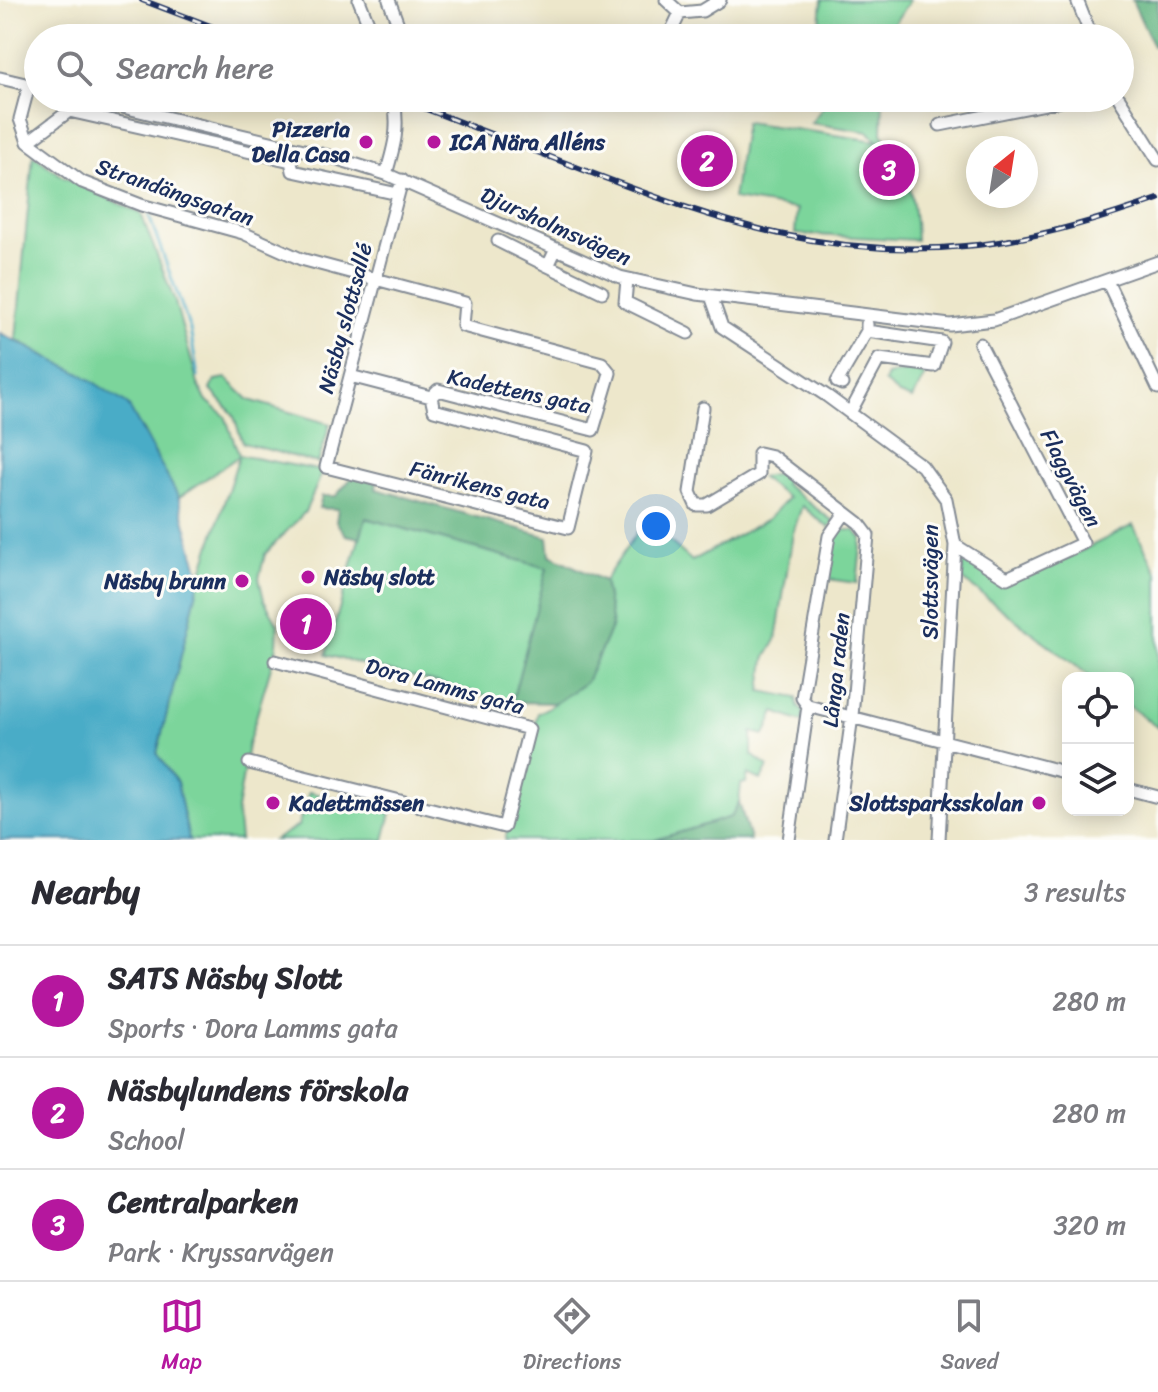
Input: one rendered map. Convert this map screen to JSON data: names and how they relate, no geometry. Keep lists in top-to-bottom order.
{
  "streets": {
    "street": [
      "Strandängsgatan",
      "Djursholmsvägen",
      "Näsby slottsallé",
      "Kadettens gata",
      "Flaggvägen",
      "Fänrikens gata",
      "Slottsvägen",
      "Långa raden",
      "Dora Lamms gata"
    ]
  },
  "crossings": [
    ["Strandängsgatan", "Näsby slottsallé"],
    ["Strandängsgatan", "Kadettens gata"],
    ["Djursholmsvägen", "Näsby slottsallé"],
    ["Djursholmsvägen", "Slottsvägen"],
    ["Näsby slottsallé", "Kadettens gata"],
    ["Näsby slottsallé", "Fänrikens gata"],
    ["Flaggvägen", "Slottsvägen"]
  ],
  "places": [
    "Pizzeria Della Casa",
    "ICA Nära Alléns",
    "Näsby slott",
    "Näsby brunn",
    "Kadettmässen",
    "Slottsparksskolan"
  ],
  "north": "top right",
  "page": {
    "search": "Search here",
    "pins": ["2", "3", "1"],
    "heading": ["Nearby", "3 results"],
    "list": [
      {
        "mark": "1",
        "name": "SATS Näsby Slott",
        "note": "Sports · Dora Lamms gata",
        "value": "280 m"
      },
      {
        "mark": "2",
        "name": "Näsbylundens förskola",
        "note": "School",
        "value": "280 m"
      },
      {
        "mark": "3",
        "name": "Centralparken",
        "note": "Park · Kryssarvägen",
        "value": "320 m"
      }
    ],
    "nav": ["Map", "Directions", "Saved"]
  }
}
